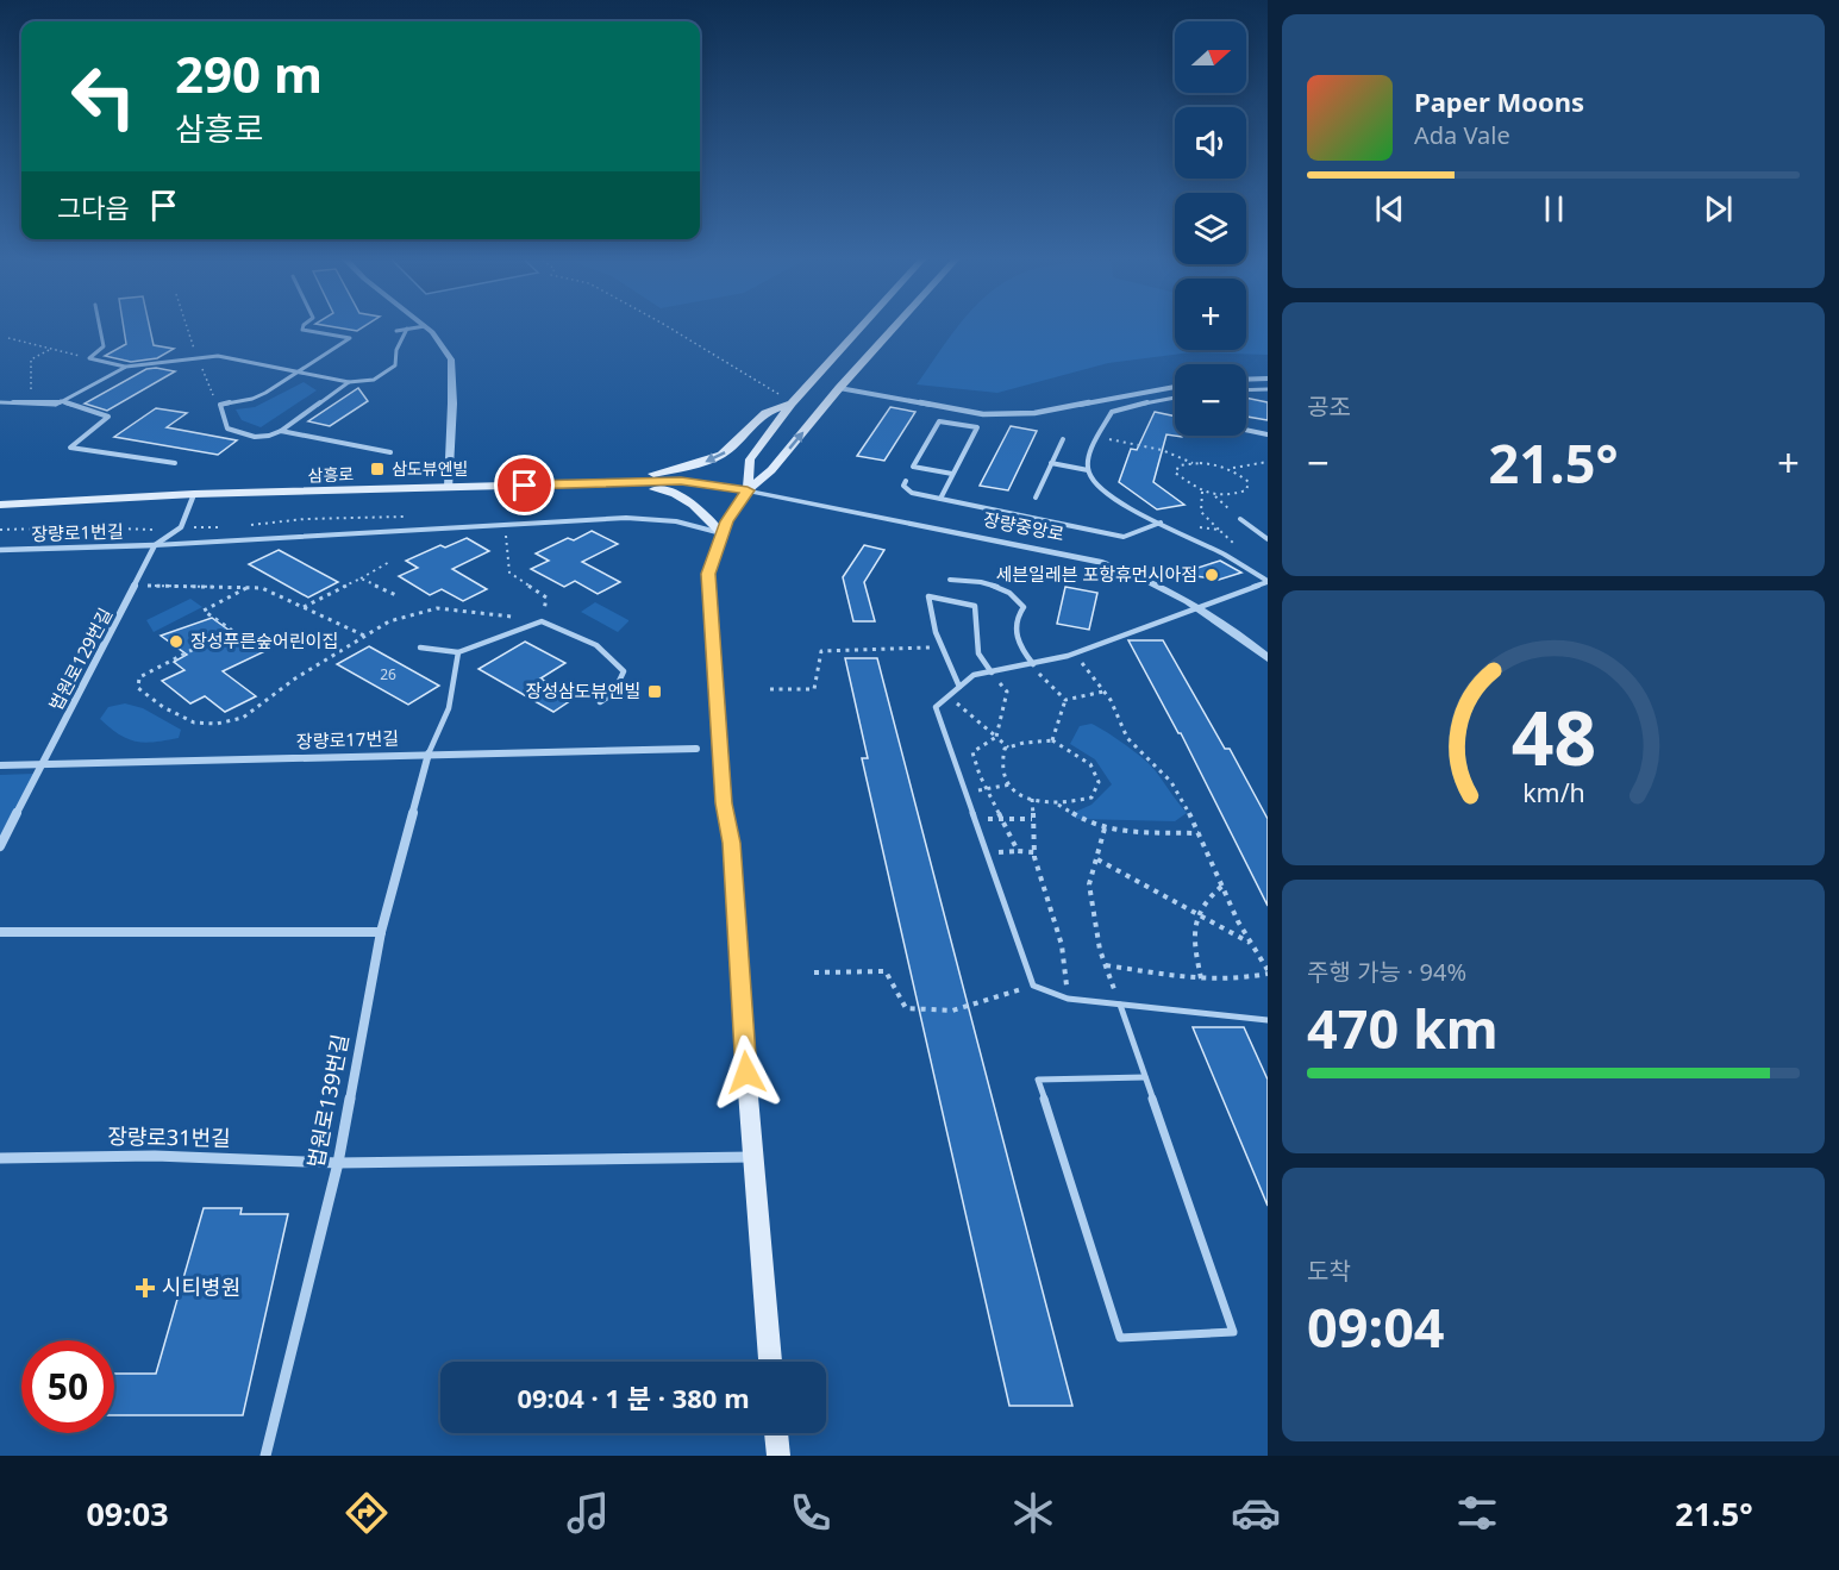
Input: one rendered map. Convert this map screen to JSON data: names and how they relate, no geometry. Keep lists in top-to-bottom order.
{
  "streets": {
    "main road": ["삼흥로"],
    "street": [
      "장량중앙로",
      "장량로1번길",
      "법원로129번길",
      "장량로17번길",
      "법원로139번길",
      "장량로31번길"
    ]
  },
  "crossings": [
    ["삼흥로", "장량중앙로"],
    ["삼흥로", "법원로129번길"],
    ["장량로1번길", "법원로129번길"],
    ["법원로129번길", "장량로17번길"],
    ["장량로17번길", "법원로139번길"],
    ["법원로139번길", "장량로31번길"]
  ],
  "places": {
    "transit": ["삼도뷰엔빌", "장성삼도뷰엔빌"],
    "other": ["세븐일레븐 포항휴먼시아점", "장성푸른숲어린이집"],
    "health": ["시티병원"]
  },
  "house_numbers": ["26"],
  "north": "right",
  "page": {
    "map_buttons": ["+", "−"],
    "turn": ["290 m", "삼흥로"],
    "song": ["Paper Moons", "Ada Vale"],
    "then": "그다음",
    "tile": [
      "공조",
      ["주행 가능 · 94%", "470 km"],
      ["도착", "09:04"]
    ],
    "heat": ["−", "21.5°", "+"],
    "limit": "50",
    "trip": "09:04 · 1 분 · 380 m",
    "tabs": ["09:03", "21.5°"],
    "gauge": ["48", "km/h"]
  }
}
